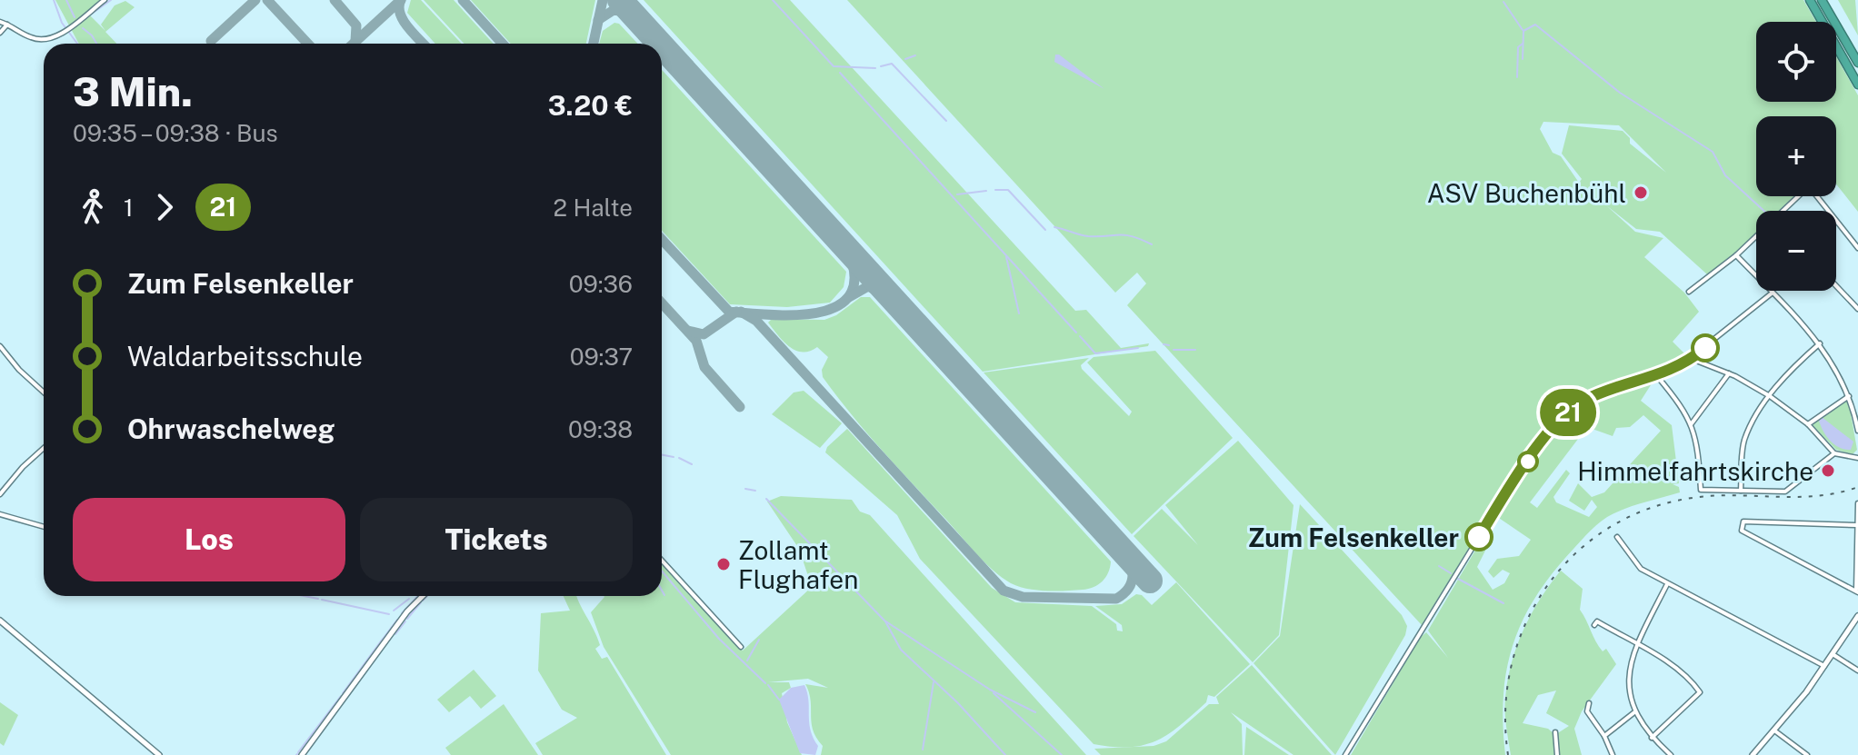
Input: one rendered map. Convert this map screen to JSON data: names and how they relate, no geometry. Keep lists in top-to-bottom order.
{
  "places": [
    "ASV Buchenbühl",
    "Himmelfahrtskirche",
    "Zum Felsenkeller",
    "Zollamt Flughafen"
  ],
  "lines": ["bus line 21"],
  "page": {
    "on_map": "21",
    "map_buttons": ["+", "−"],
    "heading": ["3 Min.", "09:35 – 09:38 · Bus", "3.20 €"],
    "legs": ["1", "21", "2 Halte"],
    "list": [
      {
        "name": "Zum Felsenkeller",
        "value": "09:36"
      },
      {
        "name": "Waldarbeitsschule",
        "value": "09:37"
      },
      {
        "name": "Ohrwaschelweg",
        "value": "09:38"
      }
    ],
    "buttons": ["Los", "Tickets"]
  }
}
